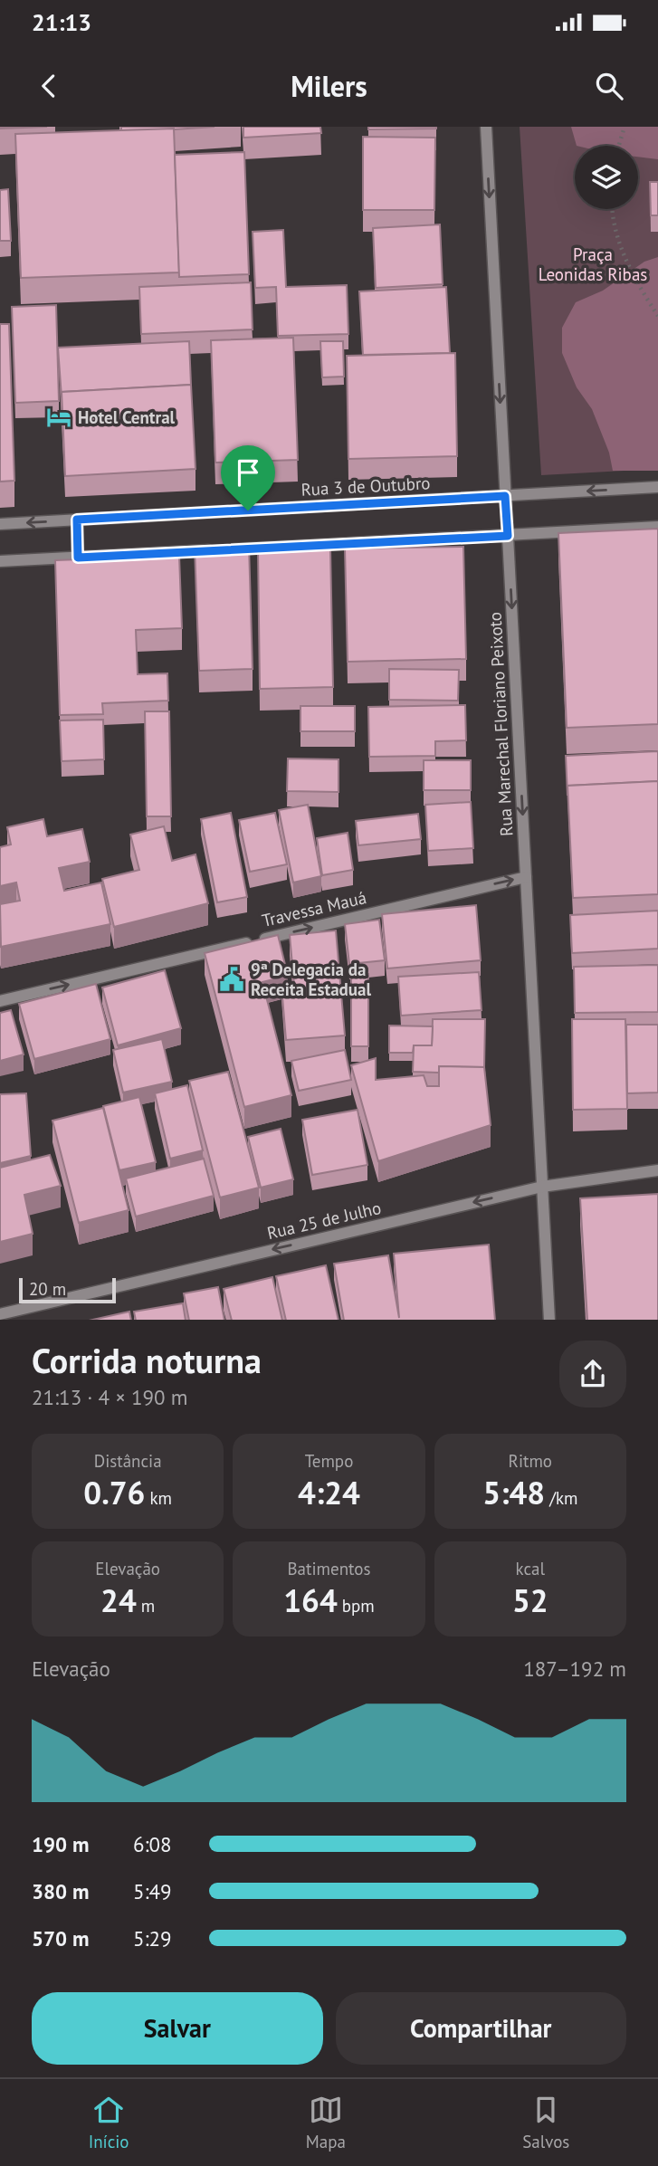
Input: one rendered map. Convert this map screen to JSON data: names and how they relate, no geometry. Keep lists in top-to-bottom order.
{
  "streets": {
    "street": [
      "Rua 3 de Outubro",
      "Rua Marechal Floriano Peixoto",
      "Travessa Mauá",
      "Rua 25 de Julho"
    ]
  },
  "crossings": [
    ["Rua 3 de Outubro", "Rua Marechal Floriano Peixoto"],
    ["Rua Marechal Floriano Peixoto", "Travessa Mauá"],
    ["Rua Marechal Floriano Peixoto", "Rua 25 de Julho"]
  ],
  "one_way": ["Rua Marechal Floriano Peixoto", "Travessa Mauá", "Rua 25 de Julho"],
  "parks": ["Praça Leonidas Ribas"],
  "places": {
    "hotel": ["Hotel Central"],
    "public building": ["9ª Delegacia da Receita Estadual"]
  },
  "scale_bar": "20 m",
  "page": {
    "status": "21:13",
    "header": "Milers",
    "scale": "20 m",
    "heading": ["Corrida noturna", "21:13 · 4 × 190 m"],
    "stats": [
      ["Distância", "0.76 km"],
      ["Tempo", "4:24"],
      ["Ritmo", "5:48 /km"],
      ["Elevação", "24 m"],
      ["Batimentos", "164 bpm"],
      ["kcal", "52"]
    ],
    "chart": ["Elevação", "187–192 m"],
    "list": [
      {
        "name": "190 m",
        "note": "6:08"
      },
      {
        "name": "380 m",
        "note": "5:49"
      },
      {
        "name": "570 m",
        "note": "5:29"
      }
    ],
    "buttons": ["Salvar", "Compartilhar"],
    "tabs": ["Início", "Mapa", "Salvos"]
  }
}
